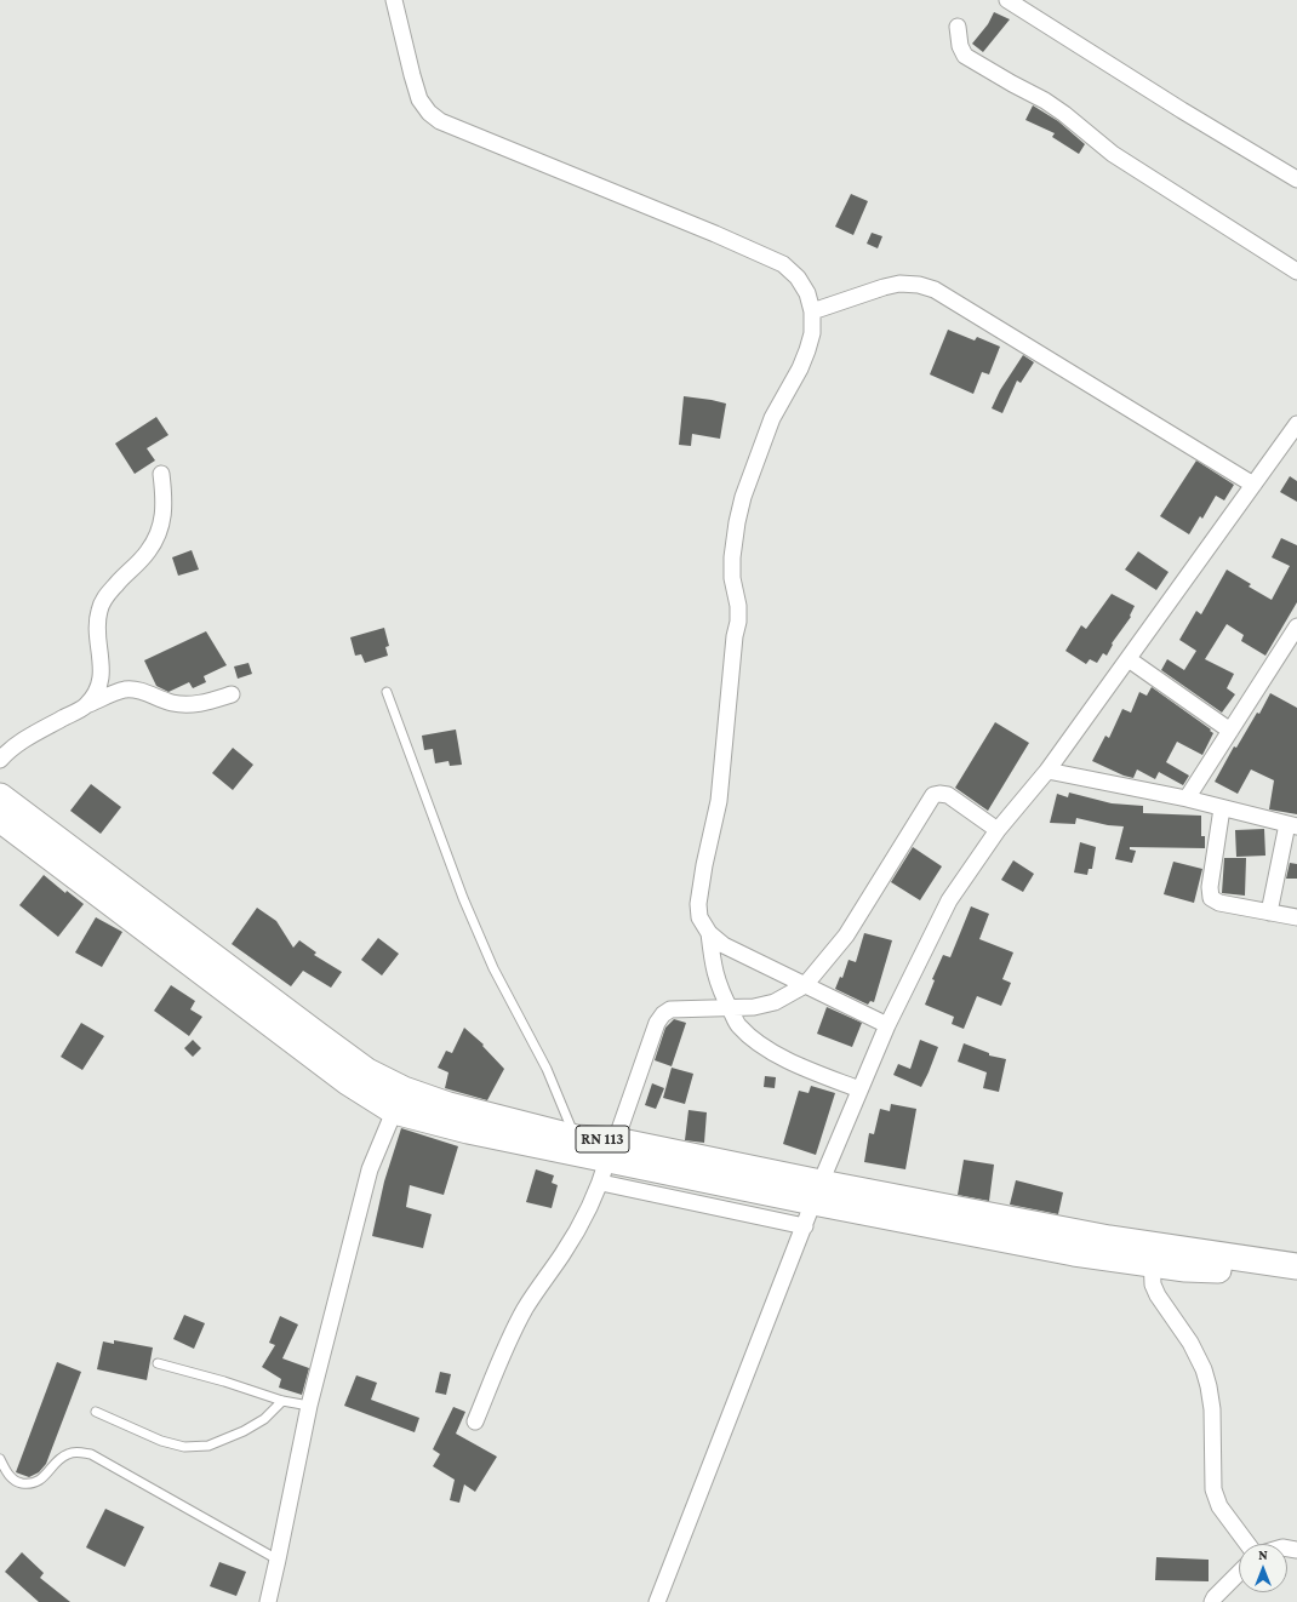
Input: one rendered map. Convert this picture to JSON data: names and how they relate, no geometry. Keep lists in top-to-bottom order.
{
  "streets": {
    "main road": ["RN 113"]
  },
  "north": "top"
}
